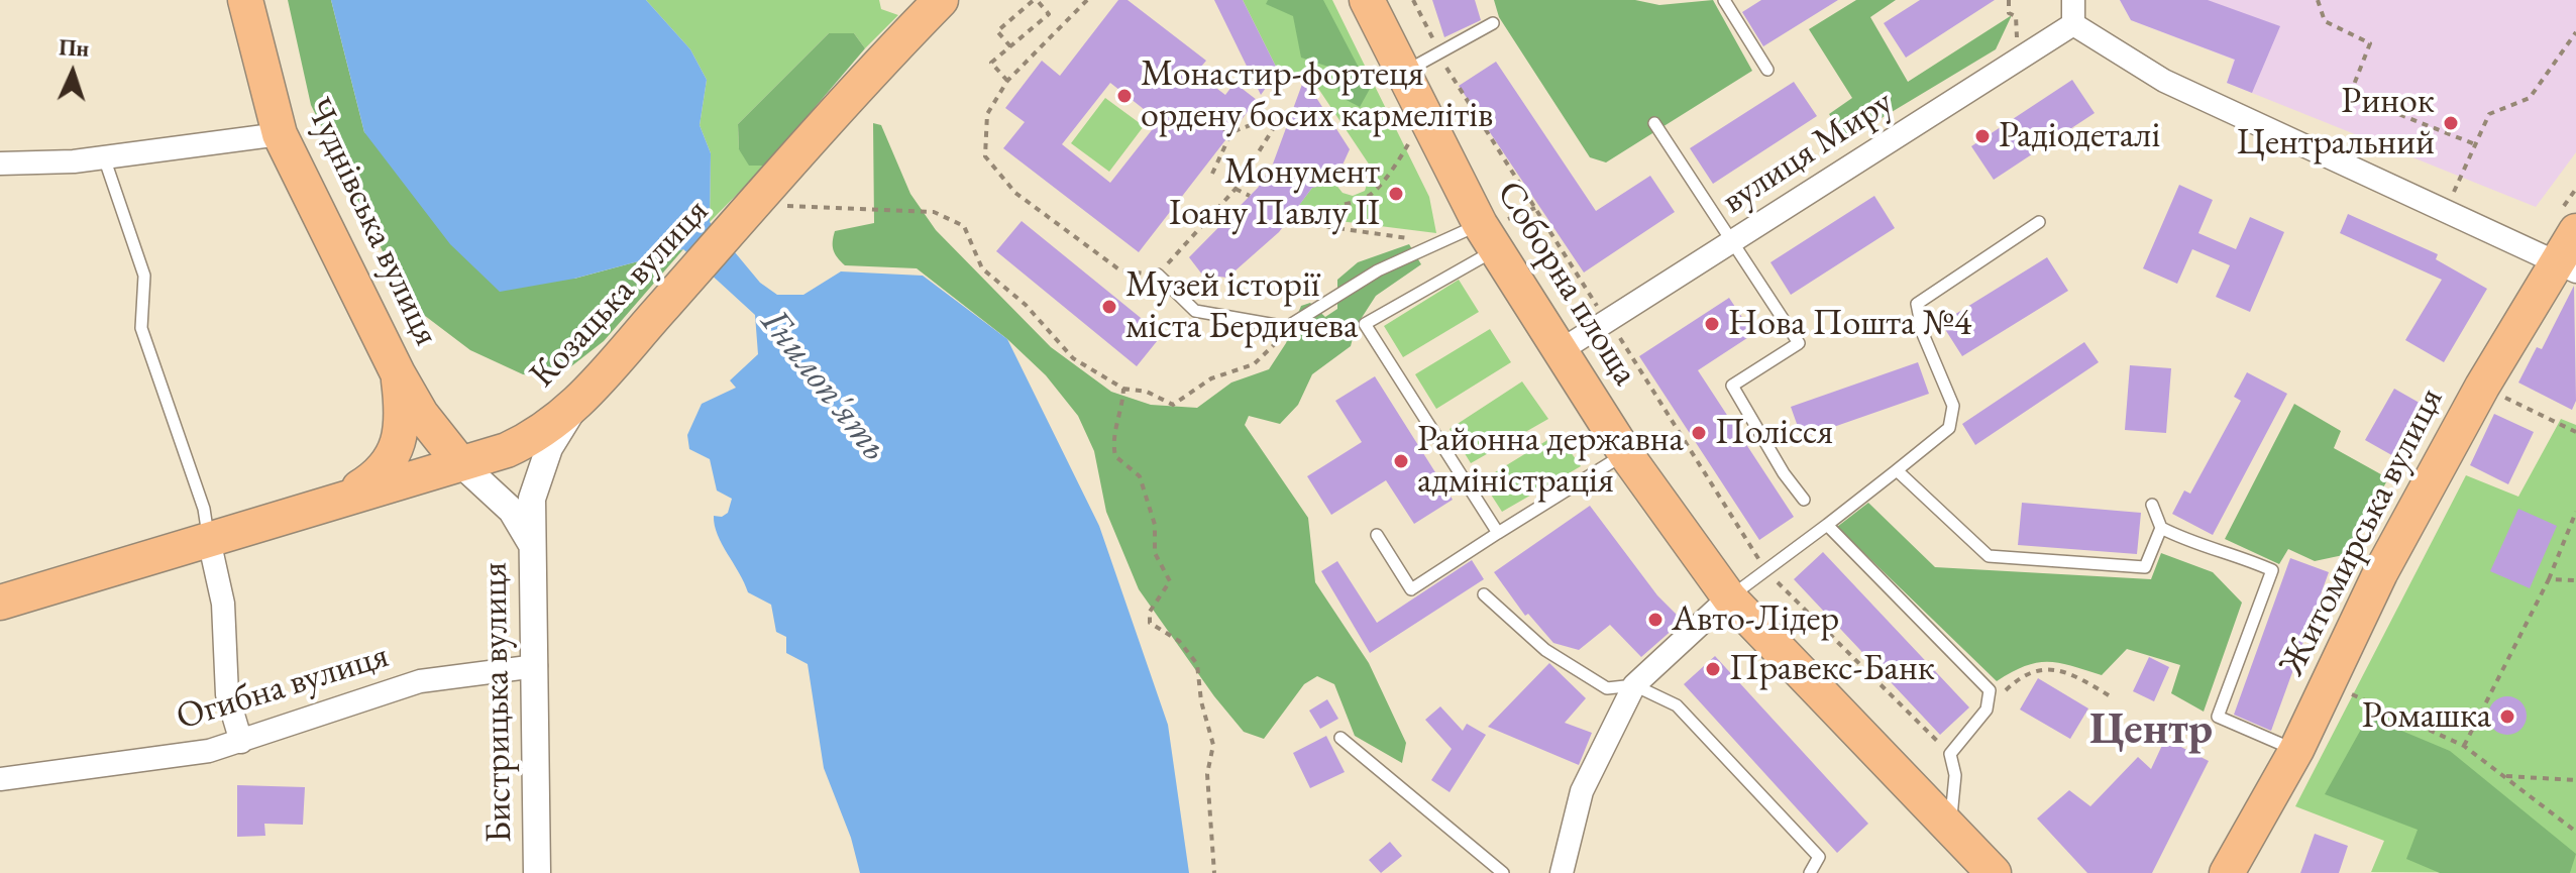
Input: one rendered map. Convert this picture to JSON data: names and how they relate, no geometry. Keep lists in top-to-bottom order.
{
  "streets": {
    "main road": [
      "Чуднівська вулиця",
      "Соборна площа",
      "Козацька вулиця",
      "Житомирська вулиця"
    ],
    "street": ["вулиця Миру", "Огибна вулиця", "Бистрицька вулиця"]
  },
  "crossings": [
    ["вулиця Миру", "Соборна площа"],
    ["Чуднівська вулиця", "Козацька вулиця"],
    ["Чуднівська вулиця", "Бистрицька вулиця"],
    ["Козацька вулиця", "Бистрицька вулиця"],
    ["Огибна вулиця", "Бистрицька вулиця"]
  ],
  "districts": ["Центр"],
  "water": ["Гнилоп'ять"],
  "places": [
    "Монастир-фортеця ордену босих кармелітів",
    "Ринок Центральний",
    "Радіодеталі",
    "Монумент Іоану Павлу ІІ",
    "Музей історії міста Бердичева",
    "Нова Пошта №4",
    "Полісся",
    "Районна державна адміністрація",
    "Авто-Лідер",
    "Правекс-Банк",
    "Ромашка"
  ],
  "north": "top"
}
